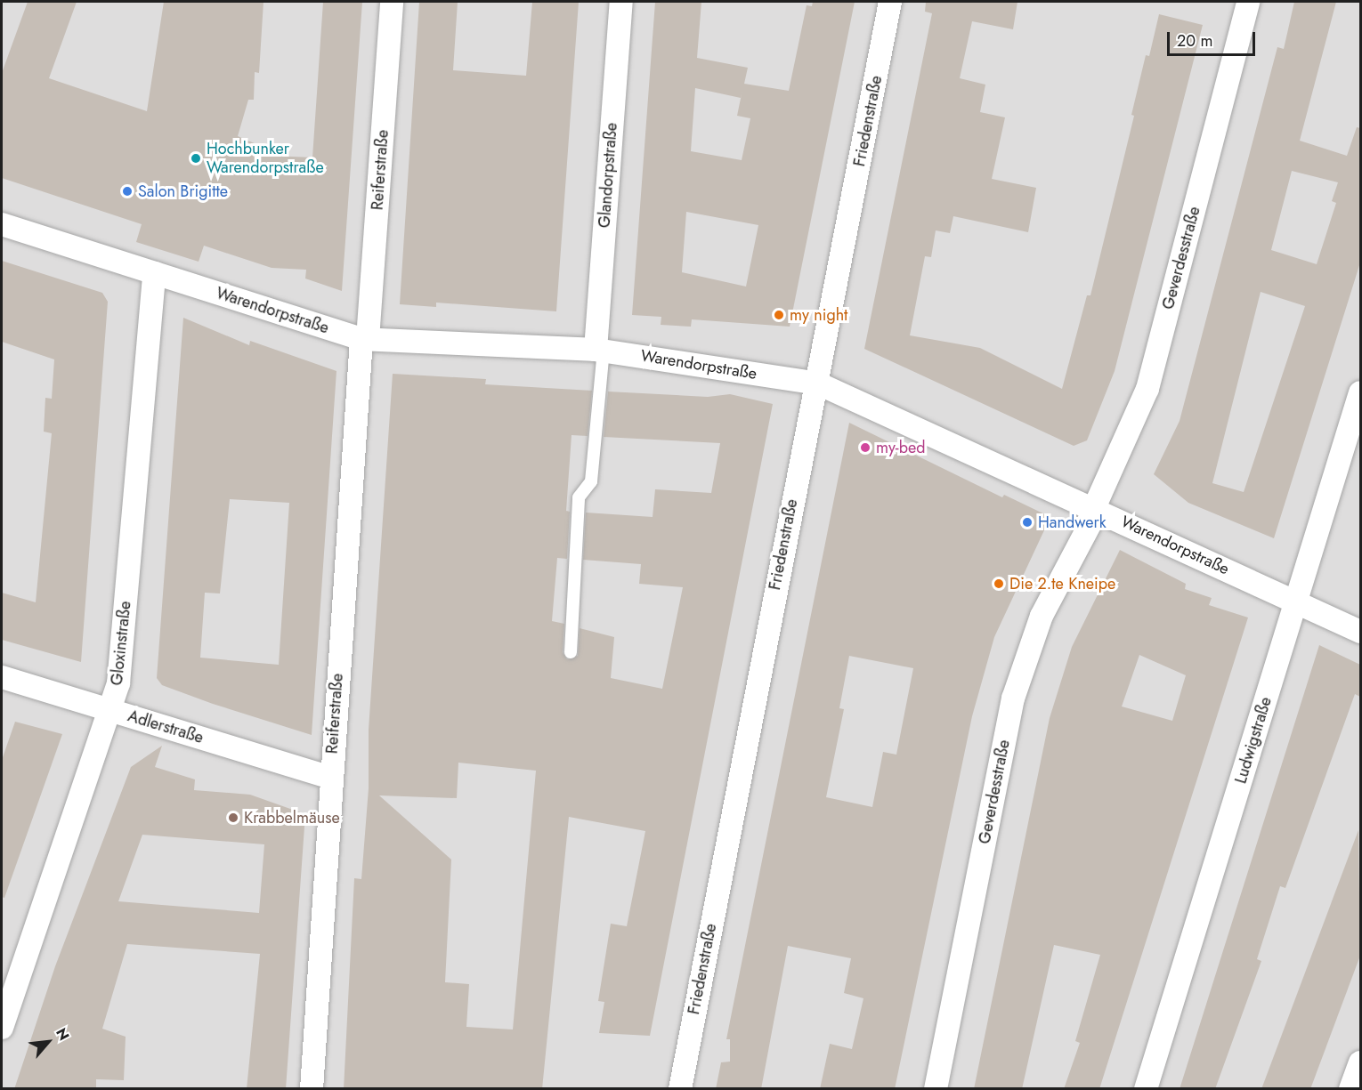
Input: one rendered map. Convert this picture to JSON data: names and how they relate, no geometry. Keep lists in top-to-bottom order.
{
  "streets": {
    "street": [
      "Friedenstraße",
      "Reiferstraße",
      "Glandorpstraße",
      "Geverdesstraße",
      "Warendorpstraße",
      "Gloxinstraße",
      "Adlerstraße",
      "Ludwigstraße"
    ]
  },
  "crossings": [
    ["Friedenstraße", "Warendorpstraße"],
    ["Reiferstraße", "Warendorpstraße"],
    ["Reiferstraße", "Adlerstraße"],
    ["Glandorpstraße", "Warendorpstraße"],
    ["Geverdesstraße", "Warendorpstraße"],
    ["Warendorpstraße", "Gloxinstraße"],
    ["Warendorpstraße", "Ludwigstraße"],
    ["Gloxinstraße", "Adlerstraße"]
  ],
  "places": [
    "Hochbunker Warendorpstraße",
    "Salon Brigitte",
    "my night",
    "my-bed",
    "Handwerk",
    "Die 2.te Kneipe",
    "Krabbelmäuse"
  ],
  "scale_bar": "20 m",
  "north": "top right"
}
